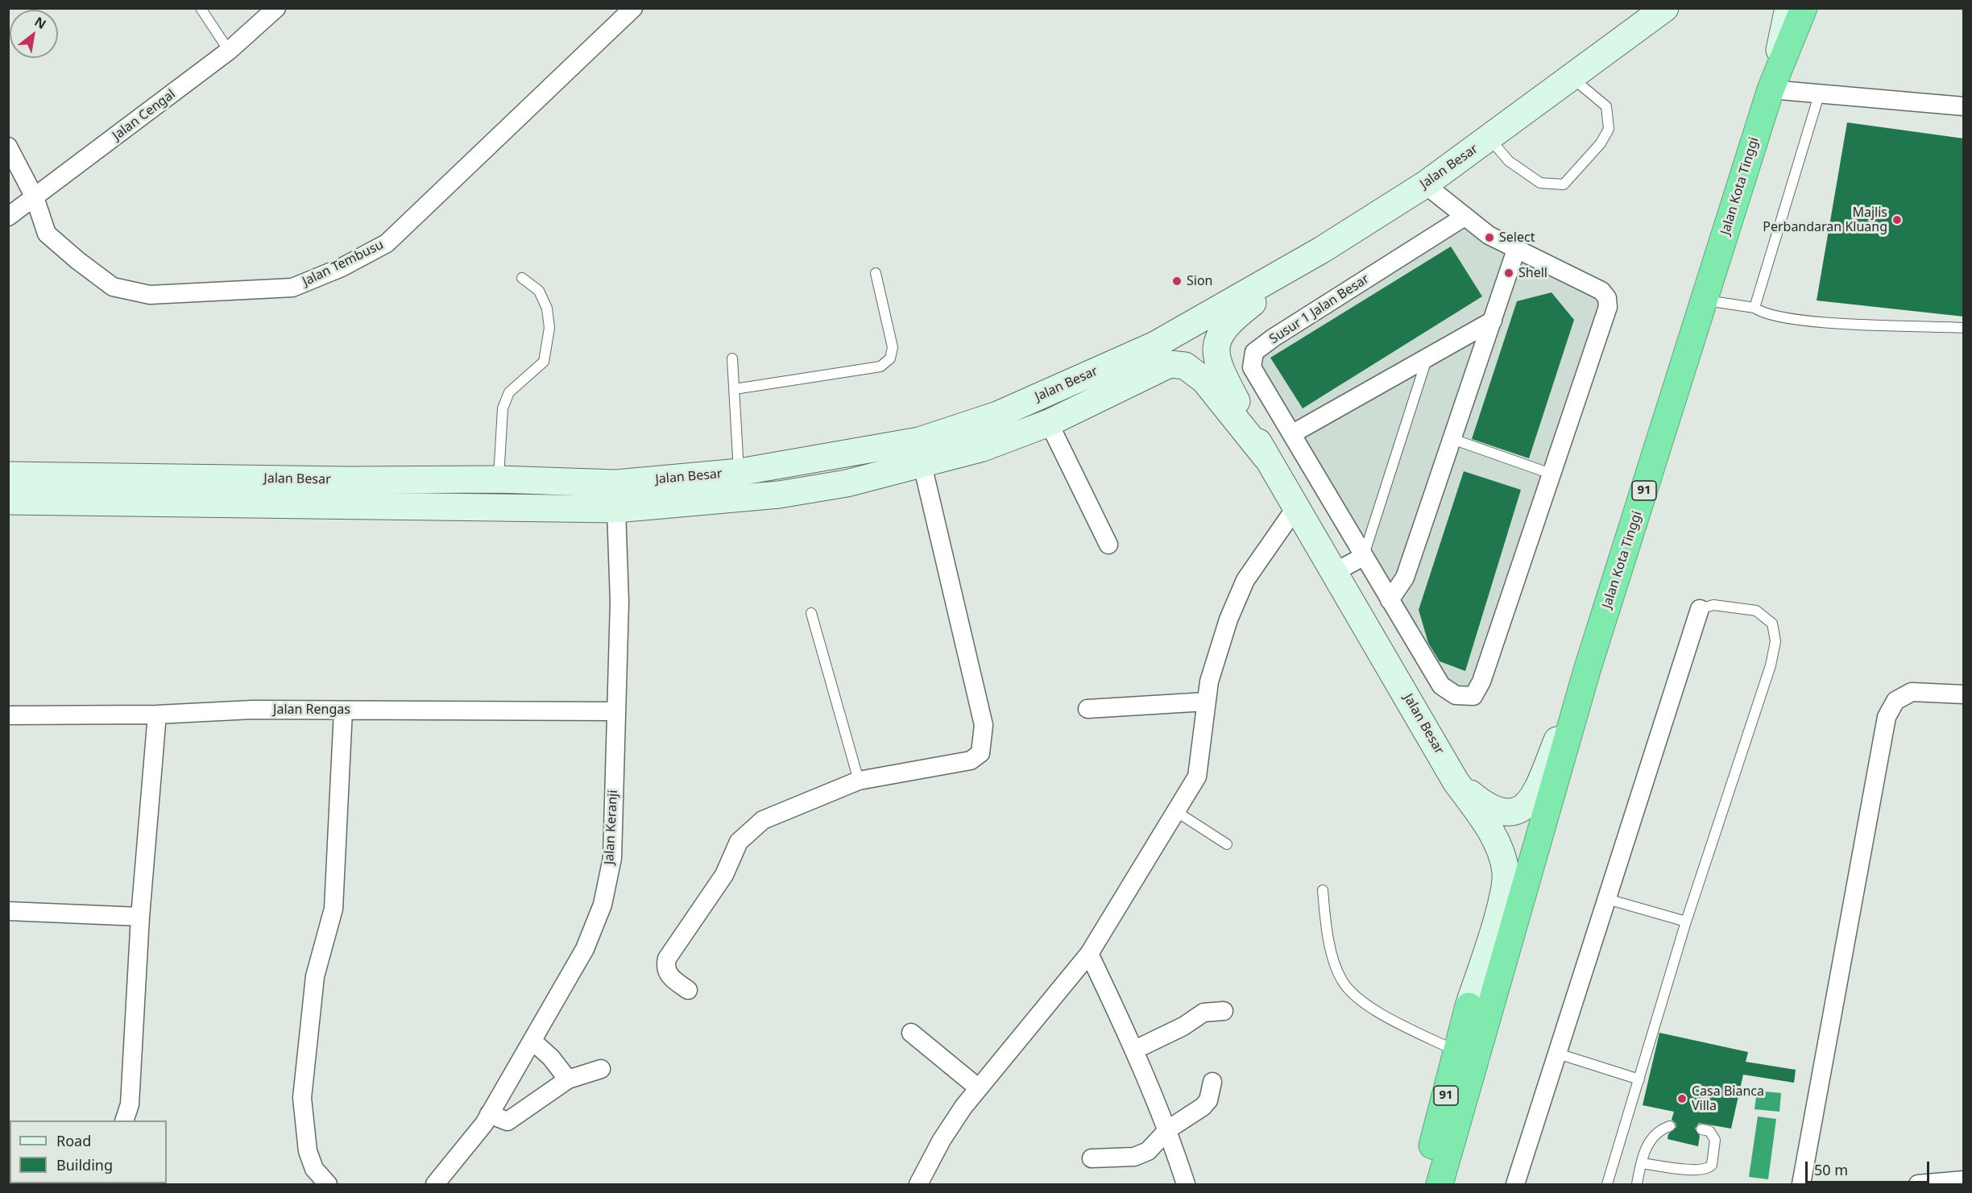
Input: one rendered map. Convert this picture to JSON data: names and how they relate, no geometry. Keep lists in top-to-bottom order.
{
  "streets": {
    "highway": ["Jalan Kota Tinggi", "91"],
    "main road": ["Jalan Besar"],
    "street": [
      "Jalan Cengal",
      "Jalan Tembusu",
      "Susur 1 Jalan Besar",
      "Jalan Rengas",
      "Jalan Keranji"
    ]
  },
  "crossings": [
    ["Jalan Cengal", "Jalan Tembusu"],
    ["Jalan Besar", "91"],
    ["Jalan Besar", "Jalan Keranji"],
    ["Jalan Rengas", "Jalan Keranji"]
  ],
  "places": [
    "Majlis Perbandaran Kluang",
    "Select",
    "Shell",
    "Sion",
    "Casa Bianca Villa"
  ],
  "legend": ["Road", "Building"],
  "scale_bar": "50 m",
  "north": "top right"
}
